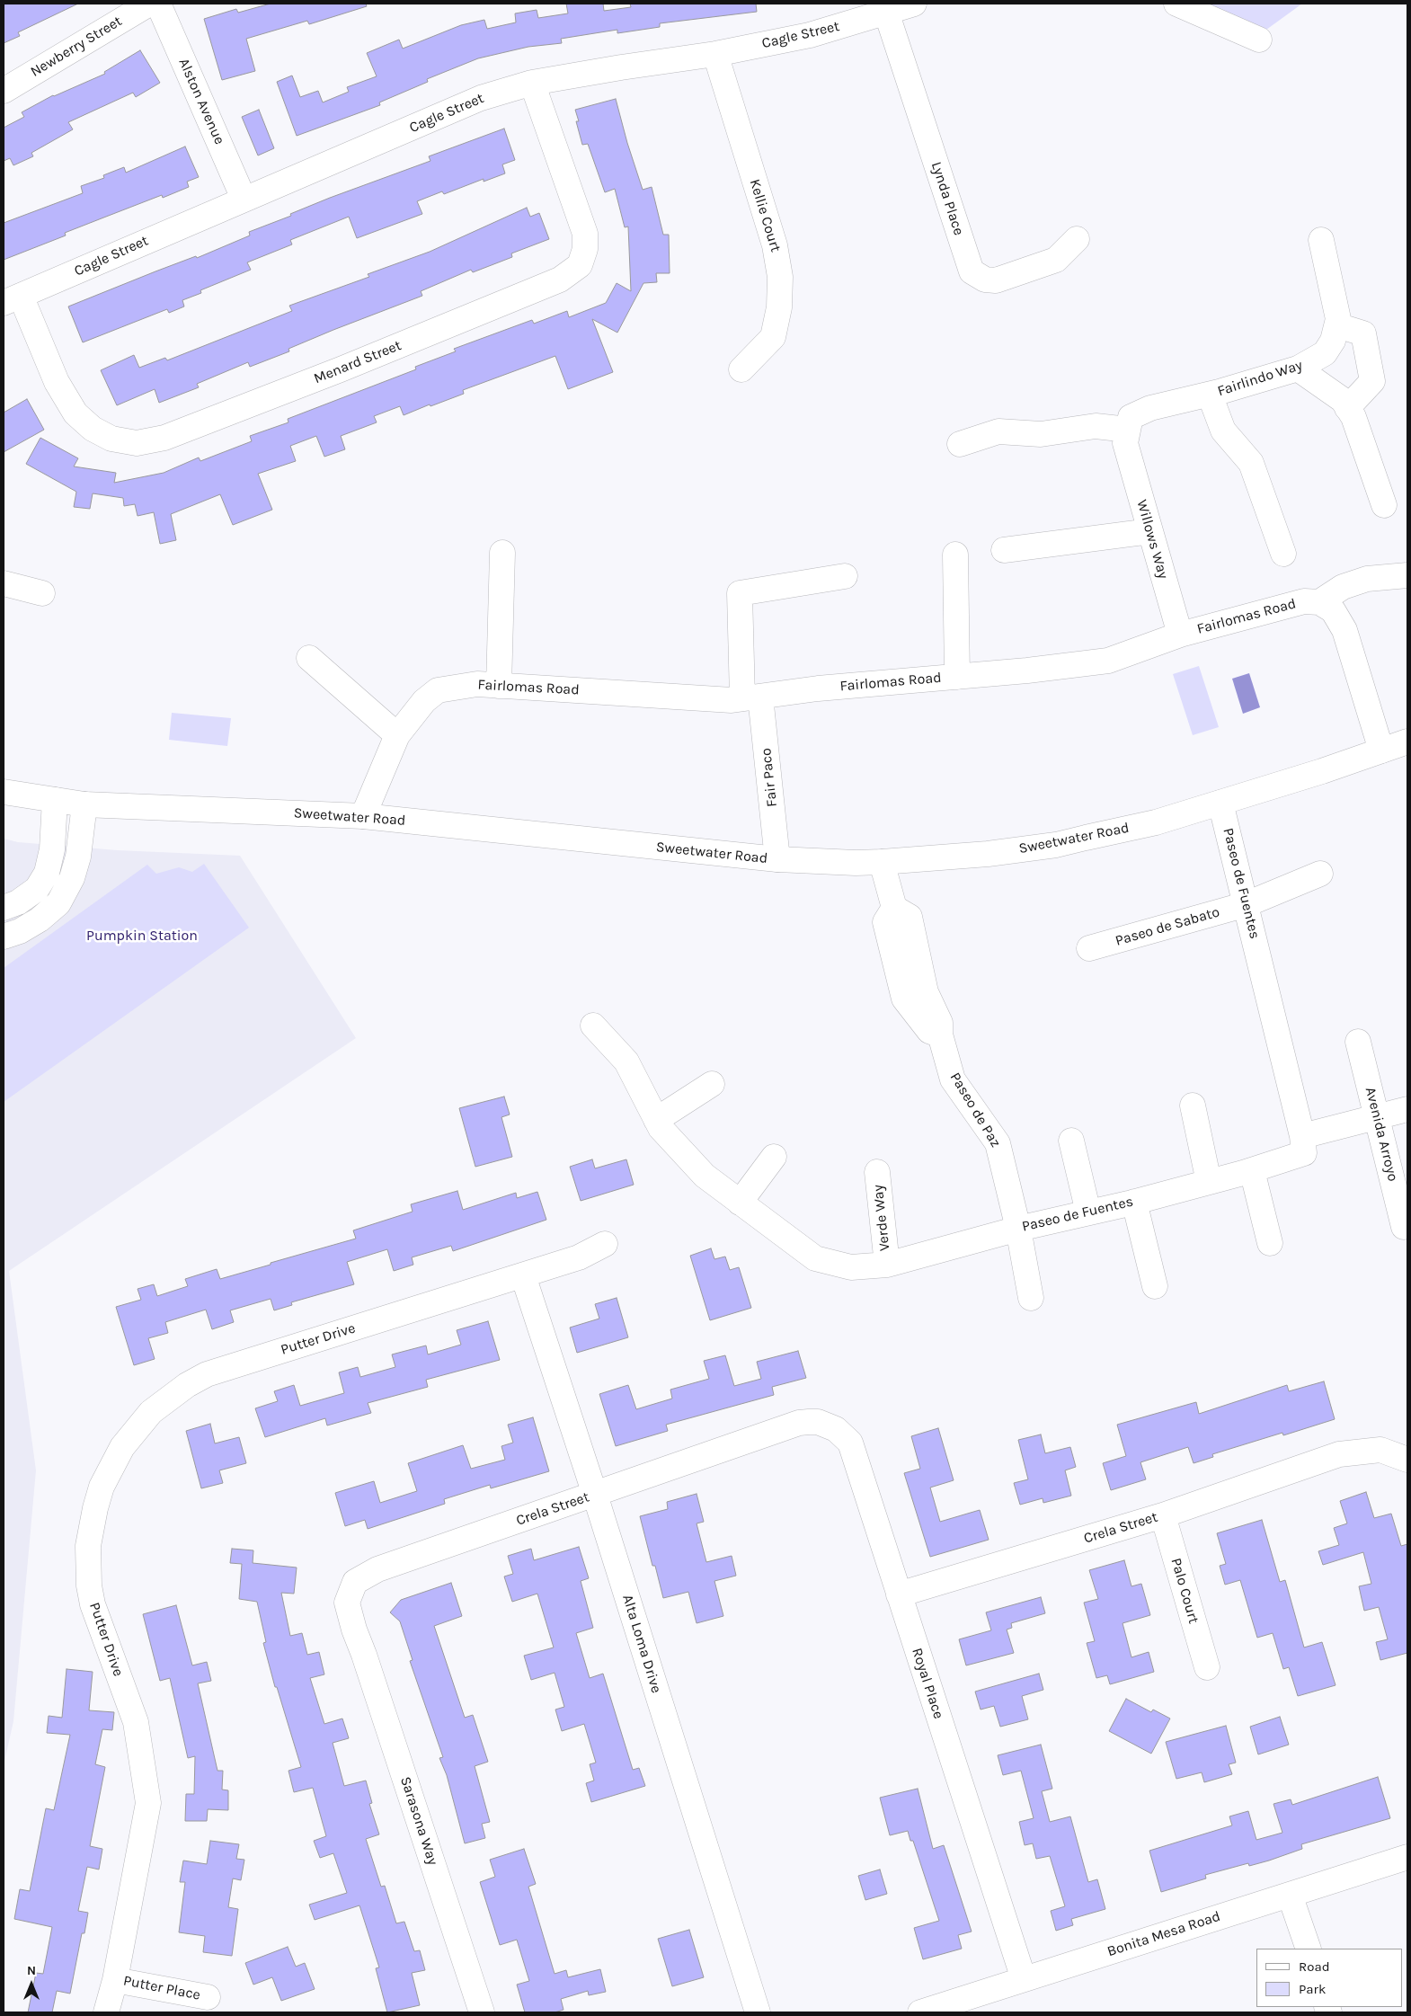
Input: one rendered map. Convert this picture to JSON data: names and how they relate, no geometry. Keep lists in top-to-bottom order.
{
  "streets": {
    "street": [
      "Cagle Street",
      "Newberry Street",
      "Alston Avenue",
      "Lynda Place",
      "Kellie Court",
      "Menard Street",
      "Fairlindo Way",
      "Willows Way",
      "Fairlomas Road",
      "Fair Paco",
      "Sweetwater Road",
      "Paseo de Fuentes",
      "Paseo de Sabato",
      "Paseo de Paz",
      "Avenida Arroyo",
      "Verde Way",
      "Putter Drive",
      "Crela Street",
      "Palo Court",
      "Alta Loma Drive",
      "Royal Place",
      "Sarasona Way",
      "Bonita Mesa Road",
      "Putter Place"
    ]
  },
  "crossings": [
    ["Cagle Street", "Alston Avenue"],
    ["Cagle Street", "Lynda Place"],
    ["Cagle Street", "Kellie Court"],
    ["Cagle Street", "Menard Street"],
    ["Fairlindo Way", "Willows Way"],
    ["Willows Way", "Fairlomas Road"],
    ["Fairlomas Road", "Fair Paco"],
    ["Fairlomas Road", "Sweetwater Road"],
    ["Fair Paco", "Sweetwater Road"],
    ["Sweetwater Road", "Paseo de Fuentes"],
    ["Sweetwater Road", "Paseo de Paz"],
    ["Paseo de Fuentes", "Paseo de Sabato"],
    ["Paseo de Fuentes", "Paseo de Paz"],
    ["Paseo de Fuentes", "Verde Way"],
    ["Putter Drive", "Alta Loma Drive"],
    ["Putter Drive", "Putter Place"],
    ["Crela Street", "Palo Court"],
    ["Crela Street", "Alta Loma Drive"],
    ["Crela Street", "Royal Place"],
    ["Crela Street", "Sarasona Way"],
    ["Royal Place", "Bonita Mesa Road"]
  ],
  "parks": ["Pumpkin Station"],
  "legend": ["Road", "Park"],
  "north": "top"
}
